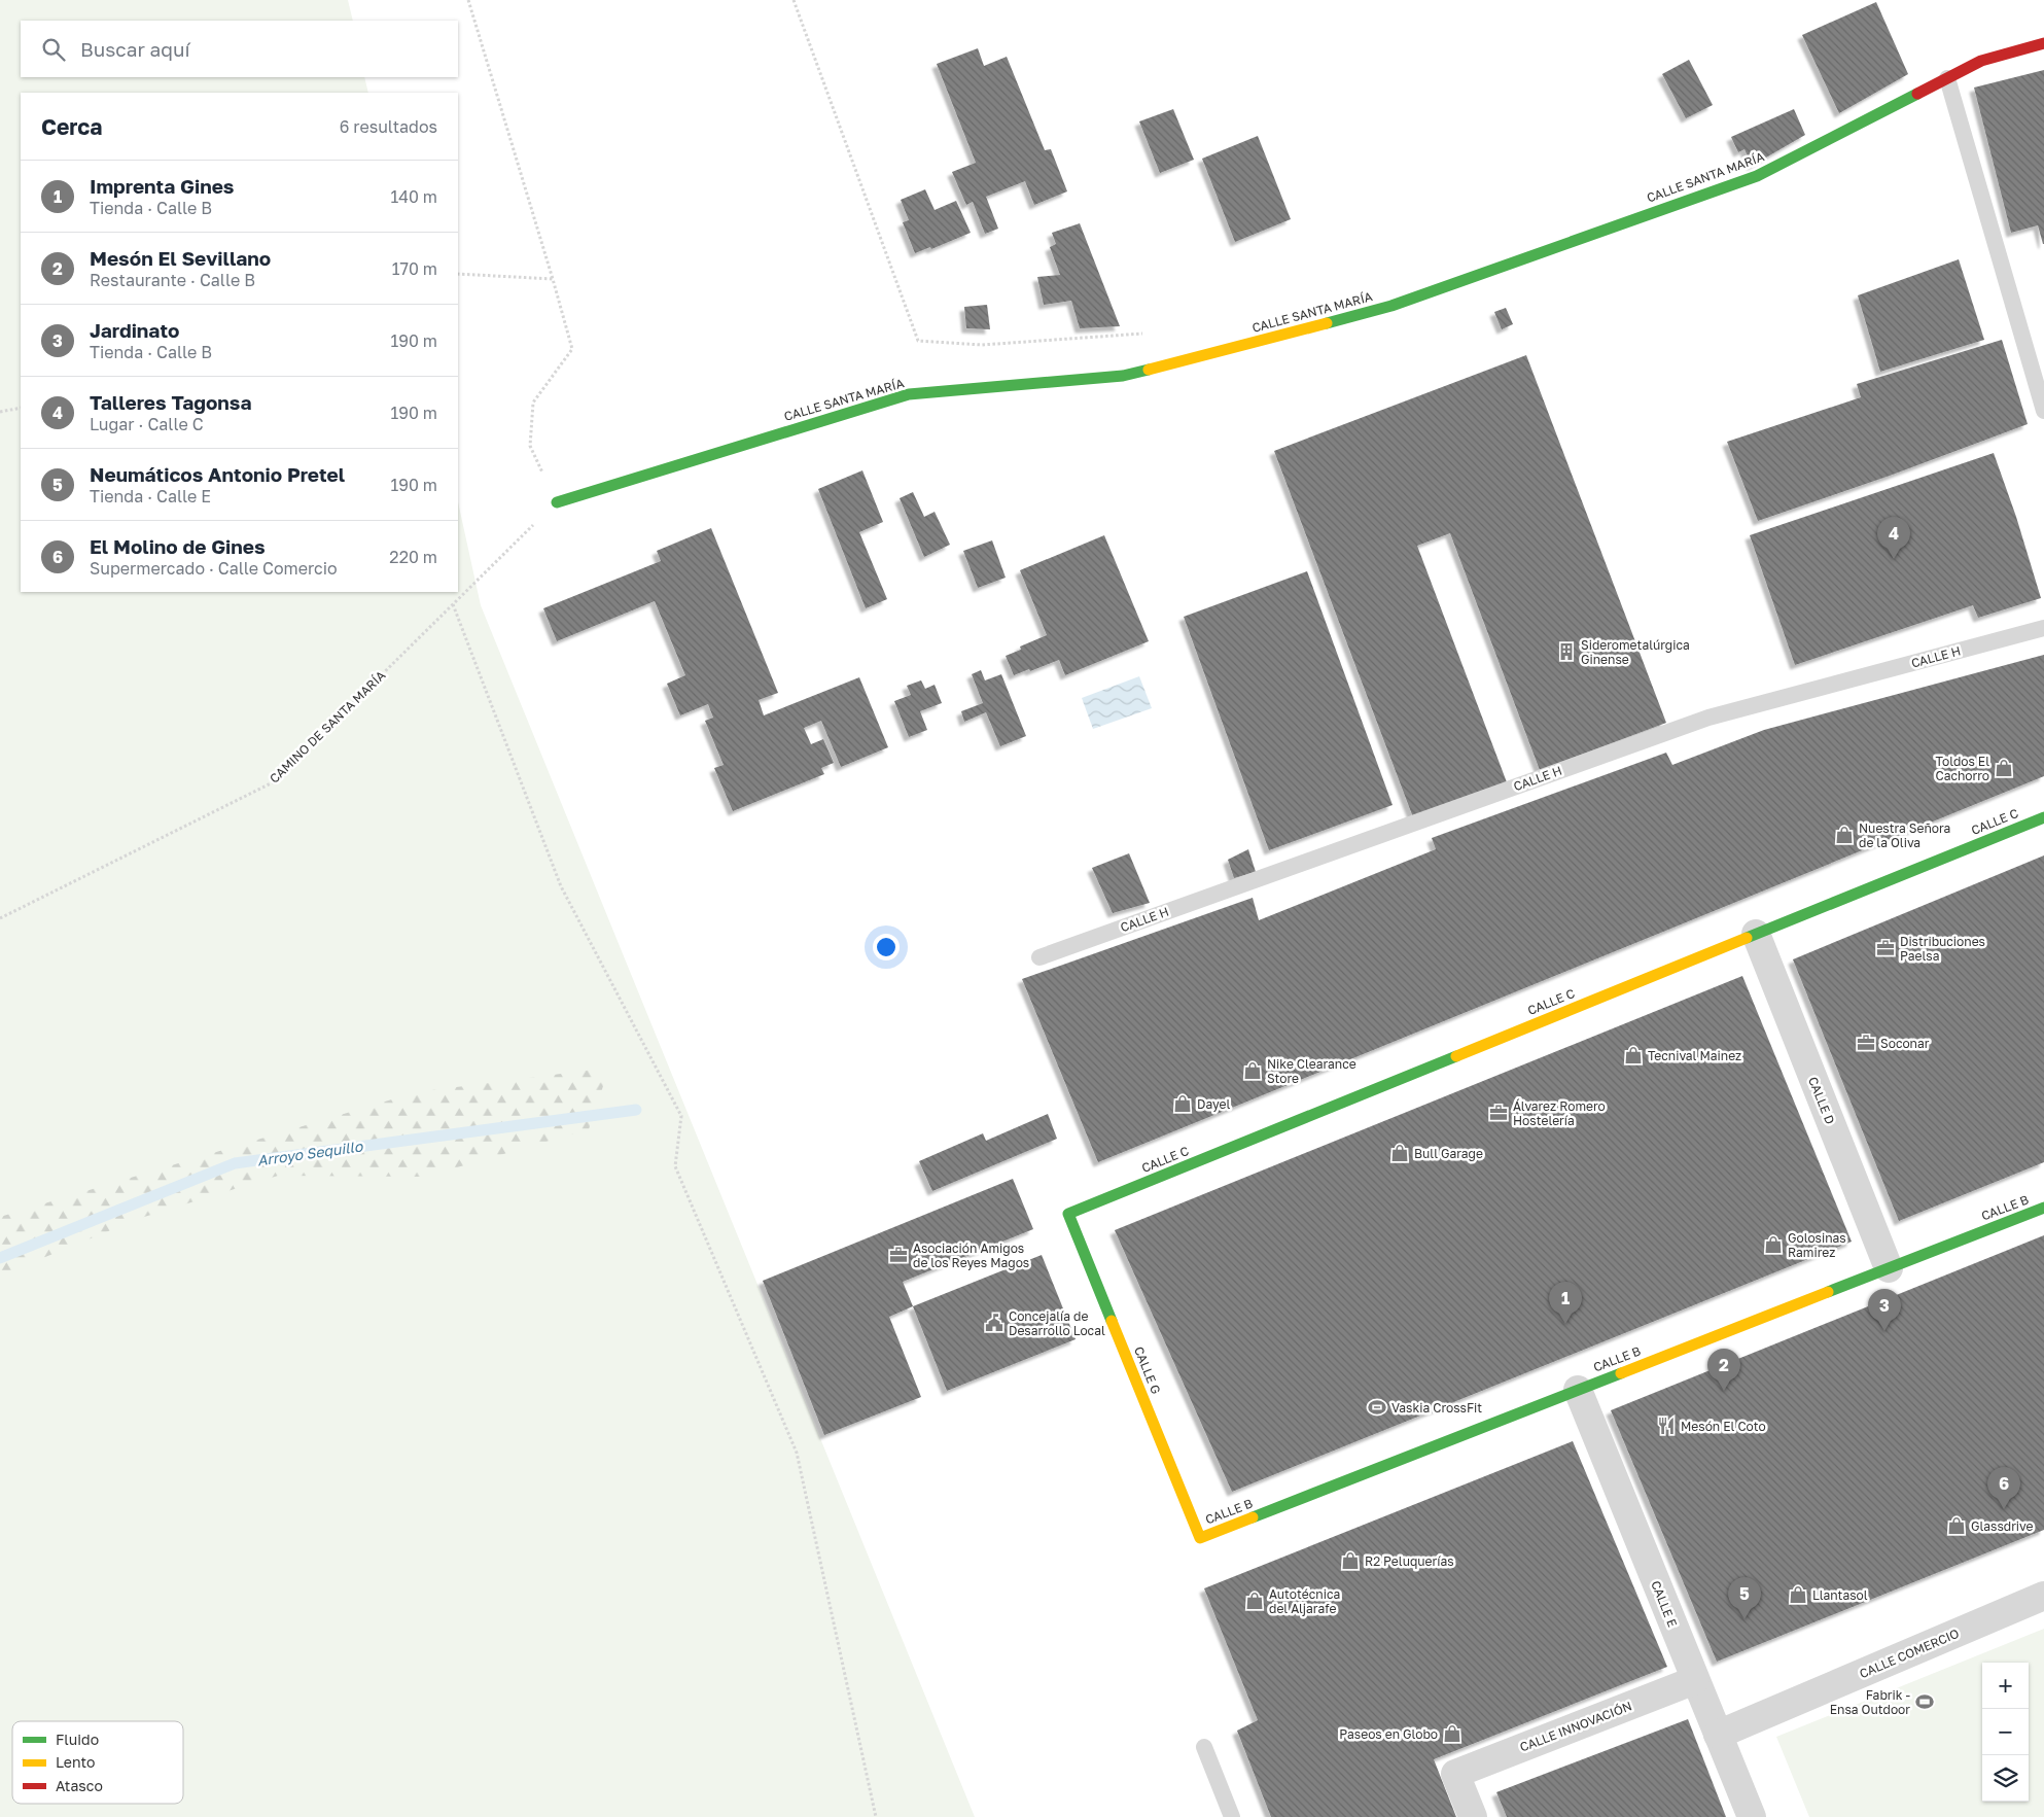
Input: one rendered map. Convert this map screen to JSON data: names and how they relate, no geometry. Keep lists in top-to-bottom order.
{
  "streets": {
    "street": [
      "CALLE SANTA MARÍA",
      "CALLE C",
      "CALLE D",
      "CALLE B",
      "CALLE G",
      "CALLE E",
      "CALLE COMERCIO",
      "CALLE INNOVACIÓN"
    ],
    "lane": ["CALLE H"],
    "path": ["CAMINO DE SANTA MARÍA"]
  },
  "crossings": [
    ["CALLE SANTA MARÍA", "CAMINO DE SANTA MARÍA"],
    ["CALLE C", "CALLE D"],
    ["CALLE C", "CALLE G"],
    ["CALLE D", "CALLE B"],
    ["CALLE B", "CALLE G"],
    ["CALLE B", "CALLE E"],
    ["CALLE E", "CALLE COMERCIO"],
    ["CALLE E", "CALLE INNOVACIÓN"]
  ],
  "water": ["Arroyo Sequillo"],
  "places": {
    "building": ["Siderometalúrgica Ginense"],
    "shop": [
      "Toldos El Cachorro",
      "Nuestra Señora de la Oliva",
      "Tecnival Mainez",
      "Nike Clearance Store",
      "Dayel",
      "Bull Garage",
      "Golosinas Ramirez",
      "Glassdrive",
      "R2 Peluquerías",
      "Llantasol",
      "Autotécnica del Aljarafe",
      "Paseos en Globo"
    ],
    "office": [
      "Distribuciones Paelsa",
      "Soconar",
      "Álvarez Romero Hostelería",
      "Asociación Amigos de los Reyes Magos"
    ],
    "public building": ["Concejalía de Desarrollo Local"],
    "sports": ["Vaskia CrossFit", "Fabrik - Ensa Outdoor"],
    "restaurant": ["Mesón El Coto"]
  },
  "legend": ["Fluido", "Lento", "Atasco"],
  "page": {
    "search": "Buscar aquí",
    "heading": ["Cerca", "6 resultados"],
    "list": [
      {
        "mark": "1",
        "name": "Imprenta Gines",
        "note": "Tienda · Calle B",
        "value": "140 m"
      },
      {
        "mark": "2",
        "name": "Mesón El Sevillano",
        "note": "Restaurante · Calle B",
        "value": "170 m"
      },
      {
        "mark": "3",
        "name": "Jardinato",
        "note": "Tienda · Calle B",
        "value": "190 m"
      },
      {
        "mark": "4",
        "name": "Talleres Tagonsa",
        "note": "Lugar · Calle C",
        "value": "190 m"
      },
      {
        "mark": "5",
        "name": "Neumáticos Antonio Pretel",
        "note": "Tienda · Calle E",
        "value": "190 m"
      },
      {
        "mark": "6",
        "name": "El Molino de Gines",
        "note": "Supermercado · Calle Comercio",
        "value": "220 m"
      }
    ],
    "pins": [
      "4",
      "1",
      "3",
      "2",
      "6",
      "5"
    ],
    "map_buttons": ["+", "−"]
  }
}
